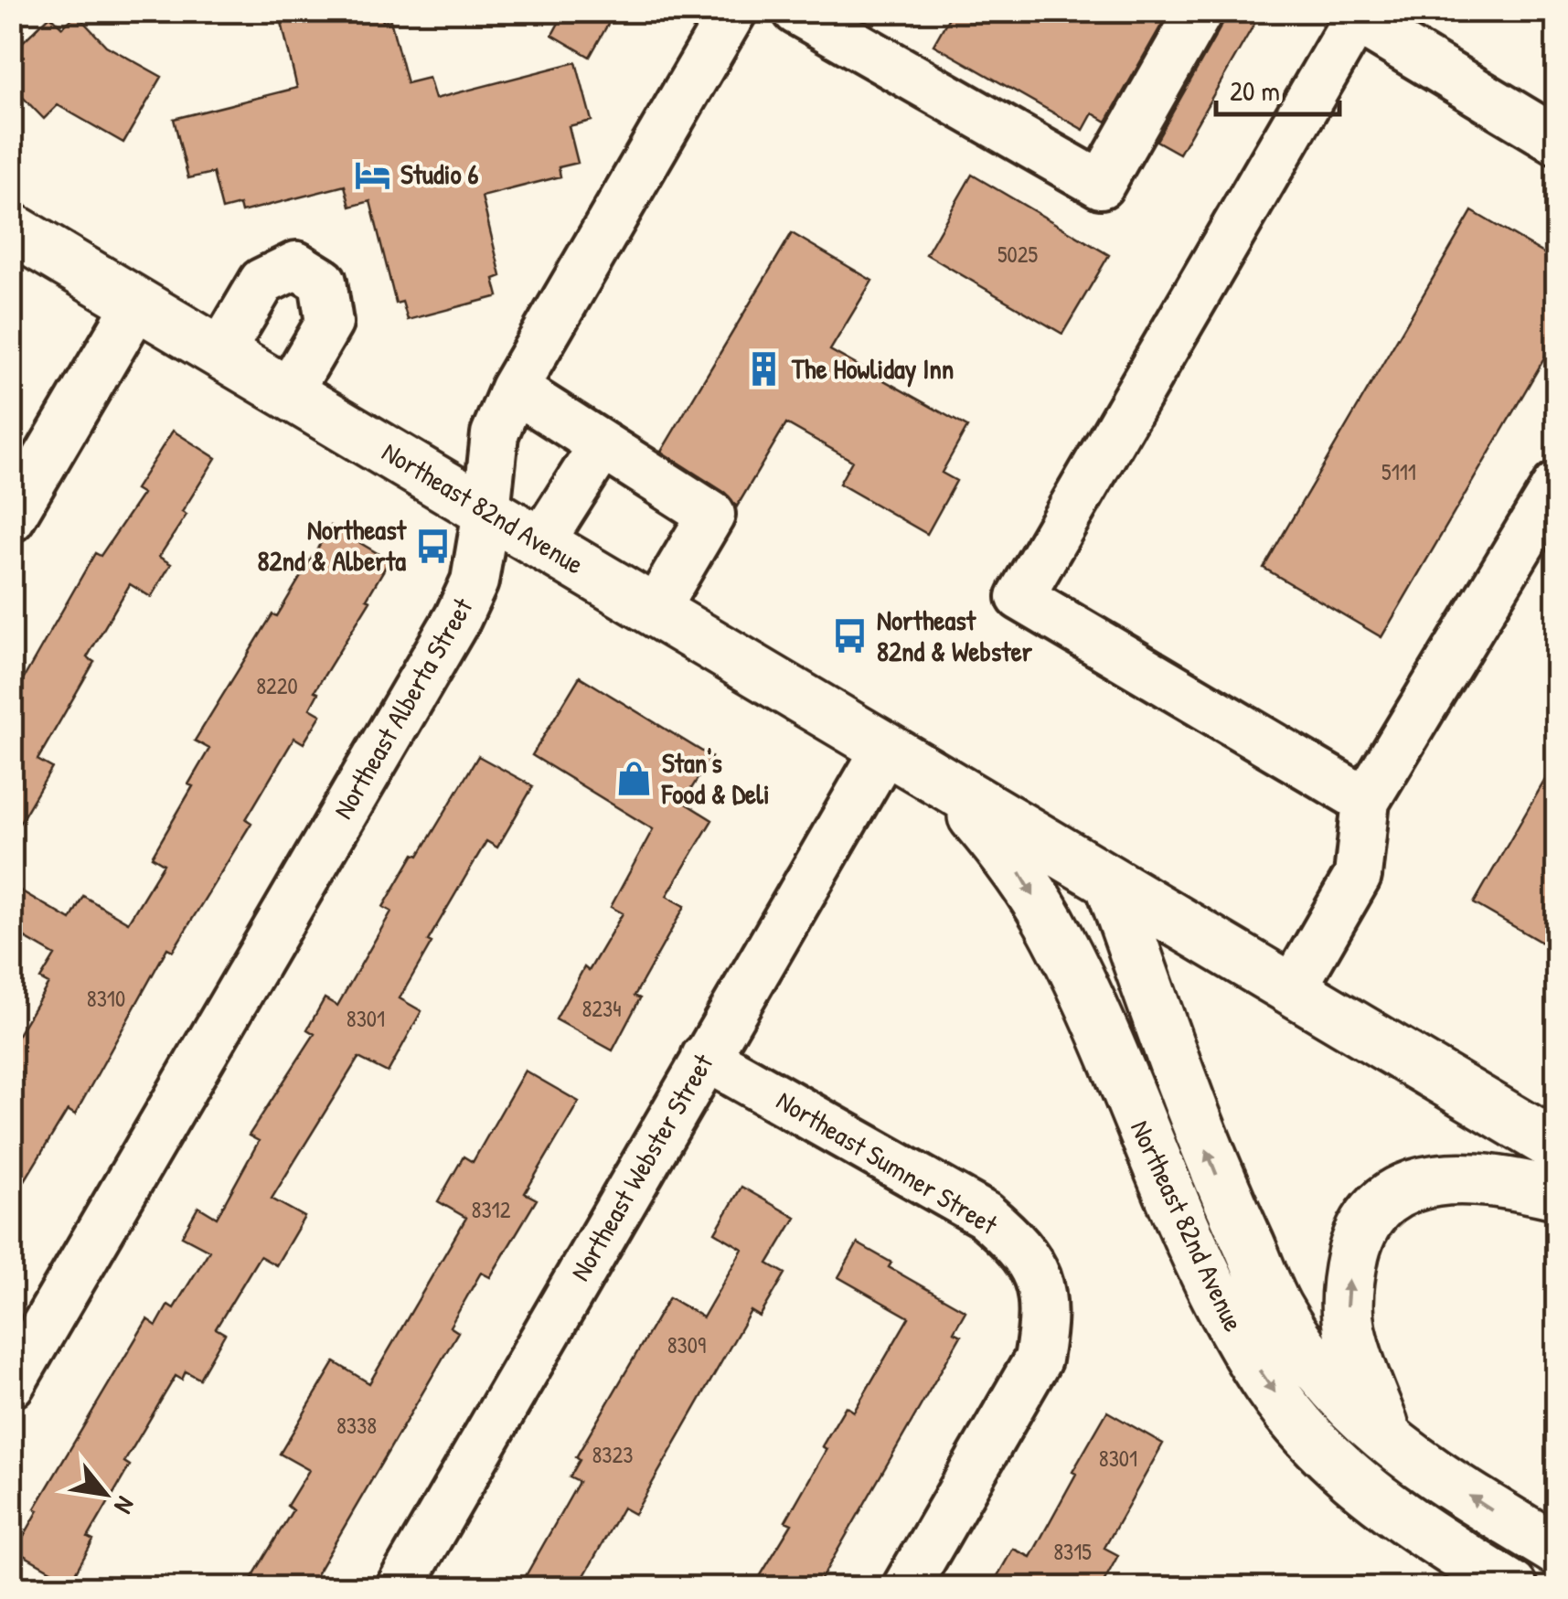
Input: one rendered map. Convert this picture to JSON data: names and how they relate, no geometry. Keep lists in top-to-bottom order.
{
  "streets": {
    "main road": ["Northeast 82nd Avenue"],
    "street": ["Northeast Alberta Street", "Northeast Sumner Street", "Northeast Webster Street"]
  },
  "crossings": [
    ["Northeast 82nd Avenue", "Northeast Alberta Street"],
    ["Northeast 82nd Avenue", "Northeast Webster Street"],
    ["Northeast Sumner Street", "Northeast Webster Street"]
  ],
  "places": {
    "hotel": ["Studio 6"],
    "building": ["The Howliday Inn"],
    "bus stop": ["Northeast 82nd & Alberta", "Northeast 82nd & Webster"],
    "shop": ["Stan's Food & Deli"]
  },
  "house_numbers": [
    "5025",
    "5111",
    "8220",
    "8310",
    "8234",
    "8301",
    "8312",
    "8309",
    "8338",
    "8323",
    "8301",
    "8315"
  ],
  "scale_bar": "20 m",
  "north": "bottom right"
}
